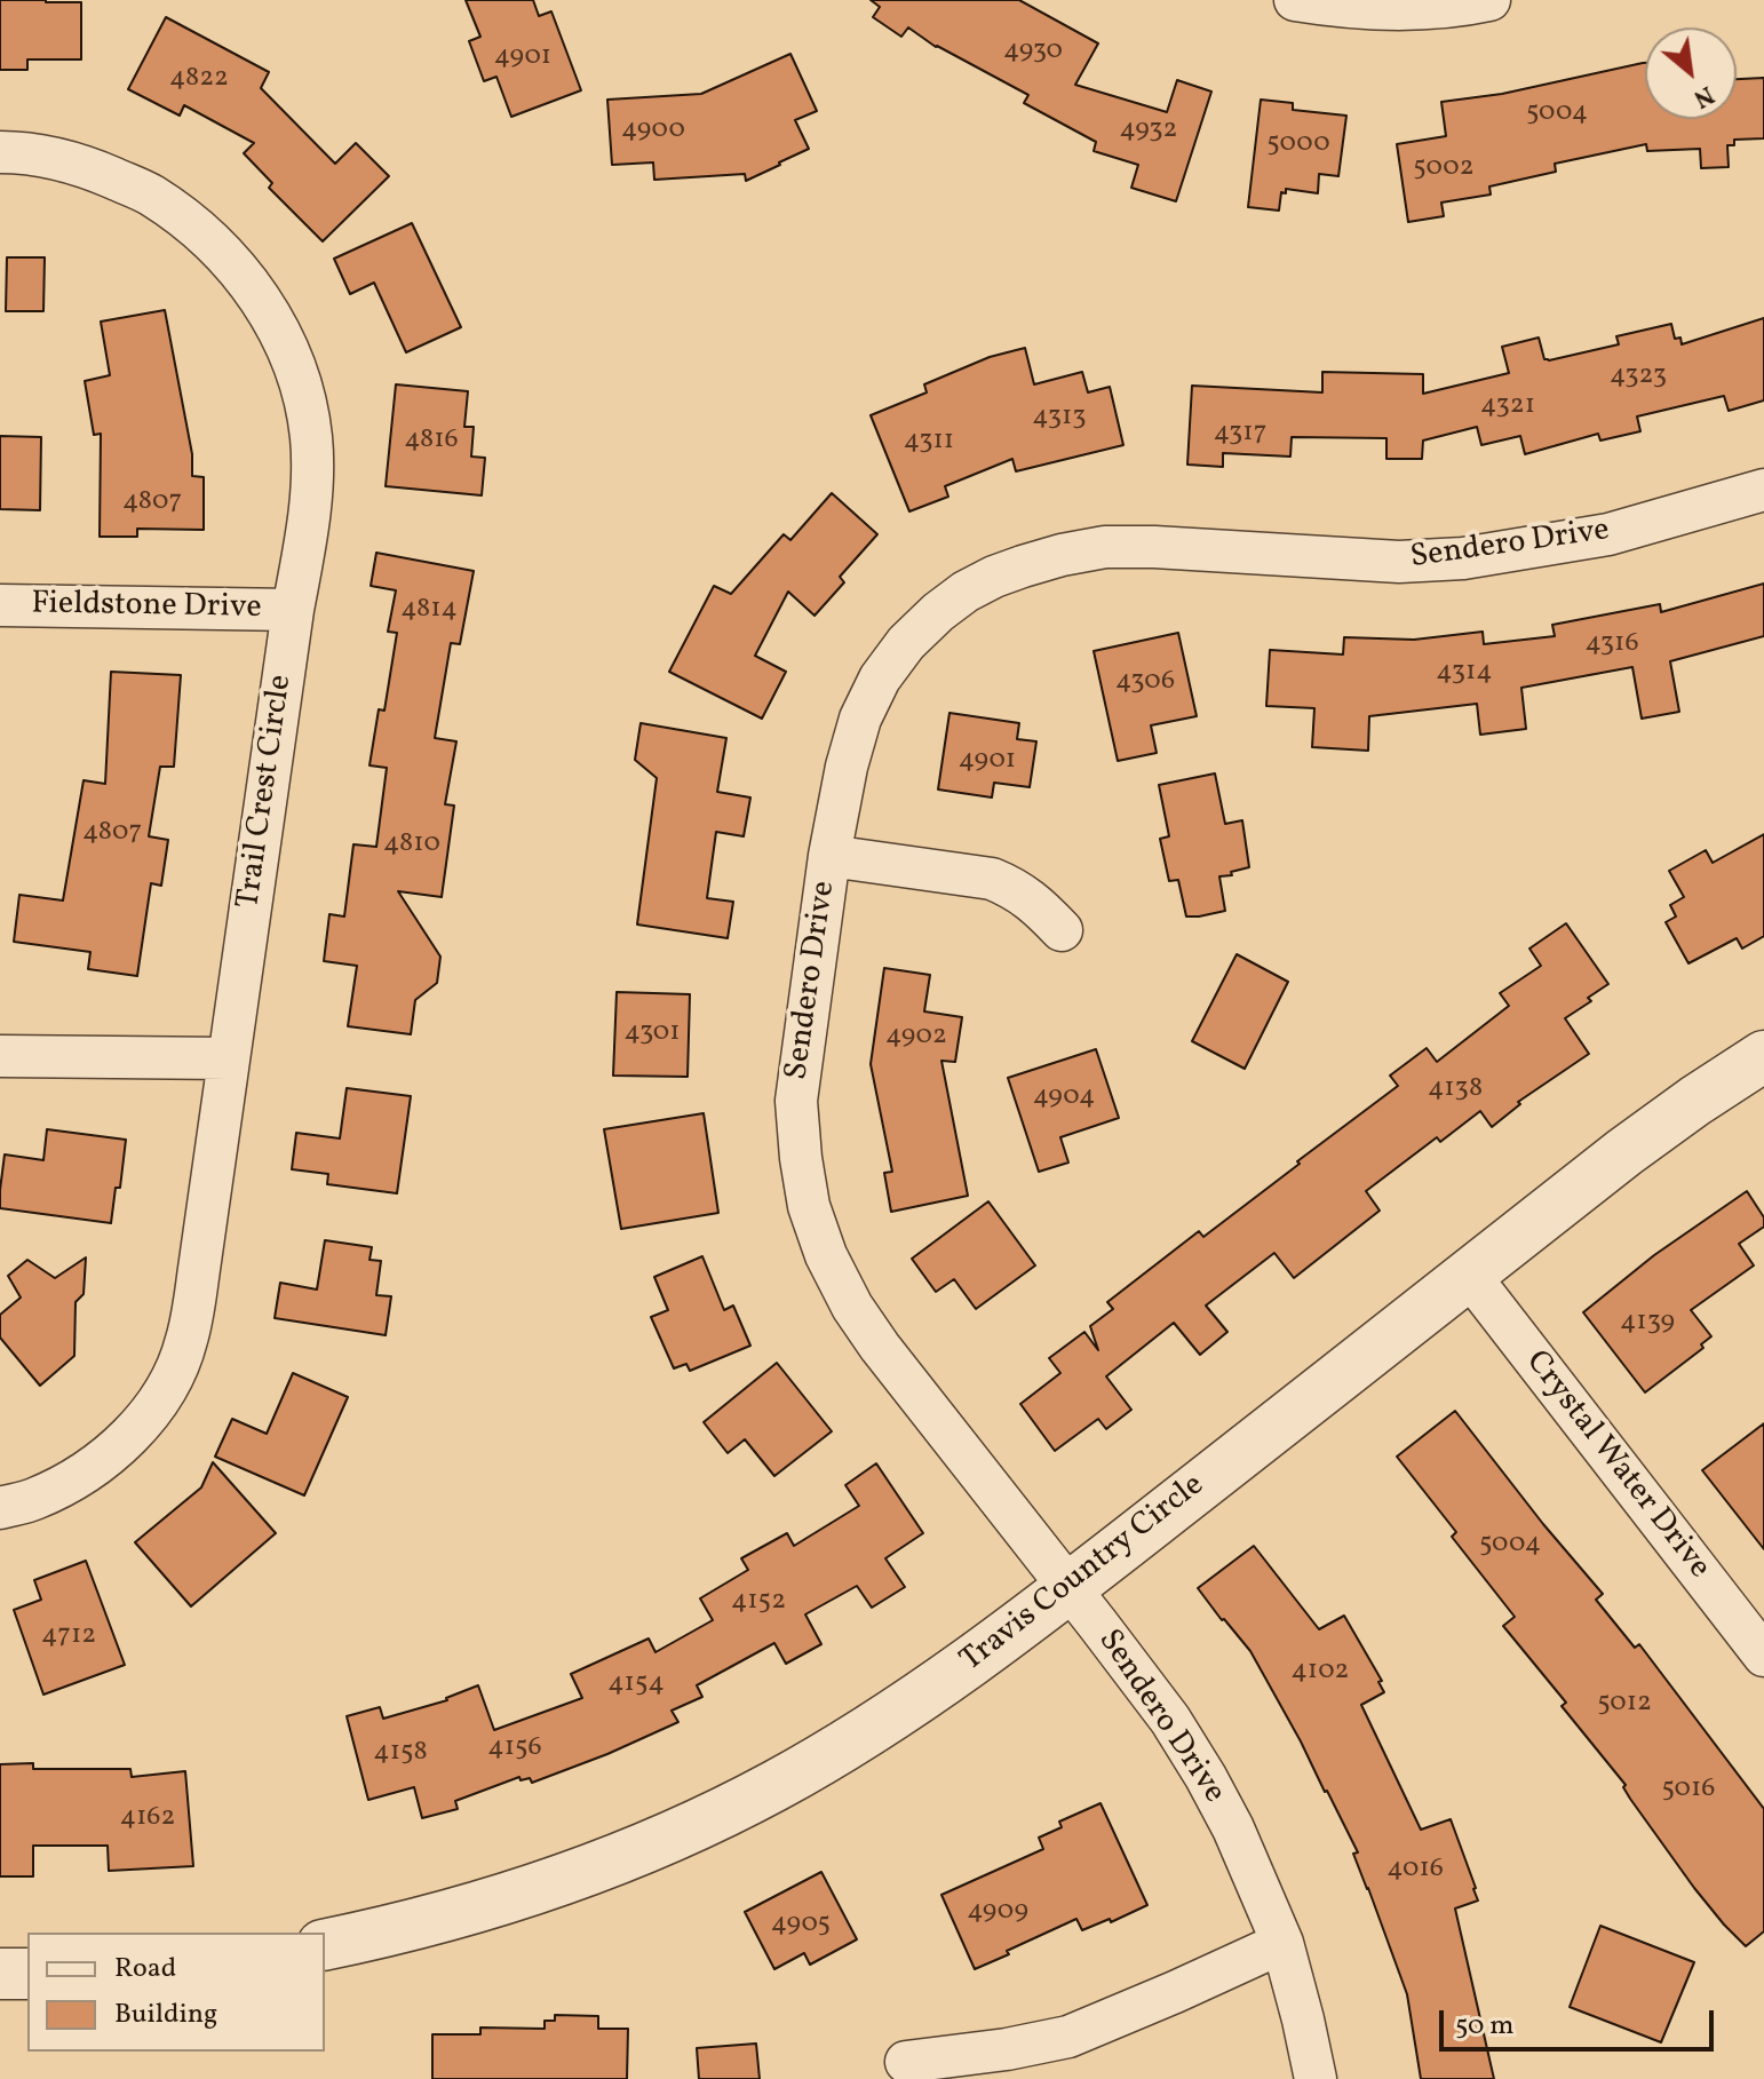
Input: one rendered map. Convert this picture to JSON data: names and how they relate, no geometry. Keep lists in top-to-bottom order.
{
  "streets": {
    "street": [
      "Sendero Drive",
      "Fieldstone Drive",
      "Trail Crest Circle",
      "Crystal Water Drive",
      "Travis Country Circle"
    ]
  },
  "crossings": [
    ["Sendero Drive", "Travis Country Circle"],
    ["Fieldstone Drive", "Trail Crest Circle"],
    ["Crystal Water Drive", "Travis Country Circle"]
  ],
  "house_numbers": [
    "4930",
    "4901",
    "4822",
    "5004",
    "4900",
    "4932",
    "5000",
    "5002",
    "4323",
    "4321",
    "4313",
    "4317",
    "4816",
    "4311",
    "4807",
    "4814",
    "4316",
    "4314",
    "4306",
    "4901",
    "4807",
    "4810",
    "4301",
    "4902",
    "4138",
    "4904",
    "4139",
    "5004",
    "4152",
    "4712",
    "4102",
    "4154",
    "5012",
    "4156",
    "4158",
    "5016",
    "4162",
    "4016",
    "4909",
    "4905"
  ],
  "legend": ["Road", "Building"],
  "scale_bar": "50 m",
  "north": "bottom right"
}
